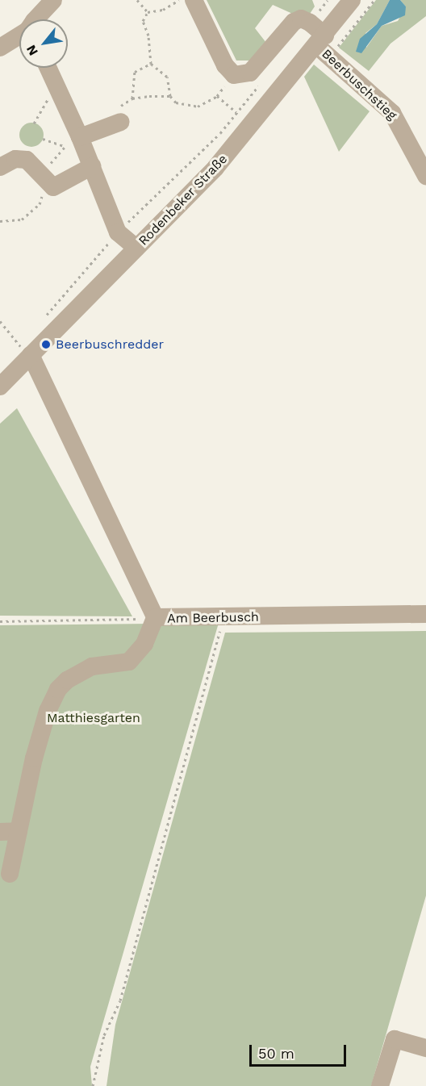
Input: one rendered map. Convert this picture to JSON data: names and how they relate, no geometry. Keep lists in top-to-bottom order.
{
  "streets": {
    "street": ["Beerbuschstieg", "Rodenbeker Straße", "Am Beerbusch"]
  },
  "crossings": [
    ["Beerbuschstieg", "Rodenbeker Straße"]
  ],
  "parks": ["Matthiesgarten"],
  "places": ["Beerbuschredder"],
  "scale_bar": "50 m",
  "north": "bottom left"
}
